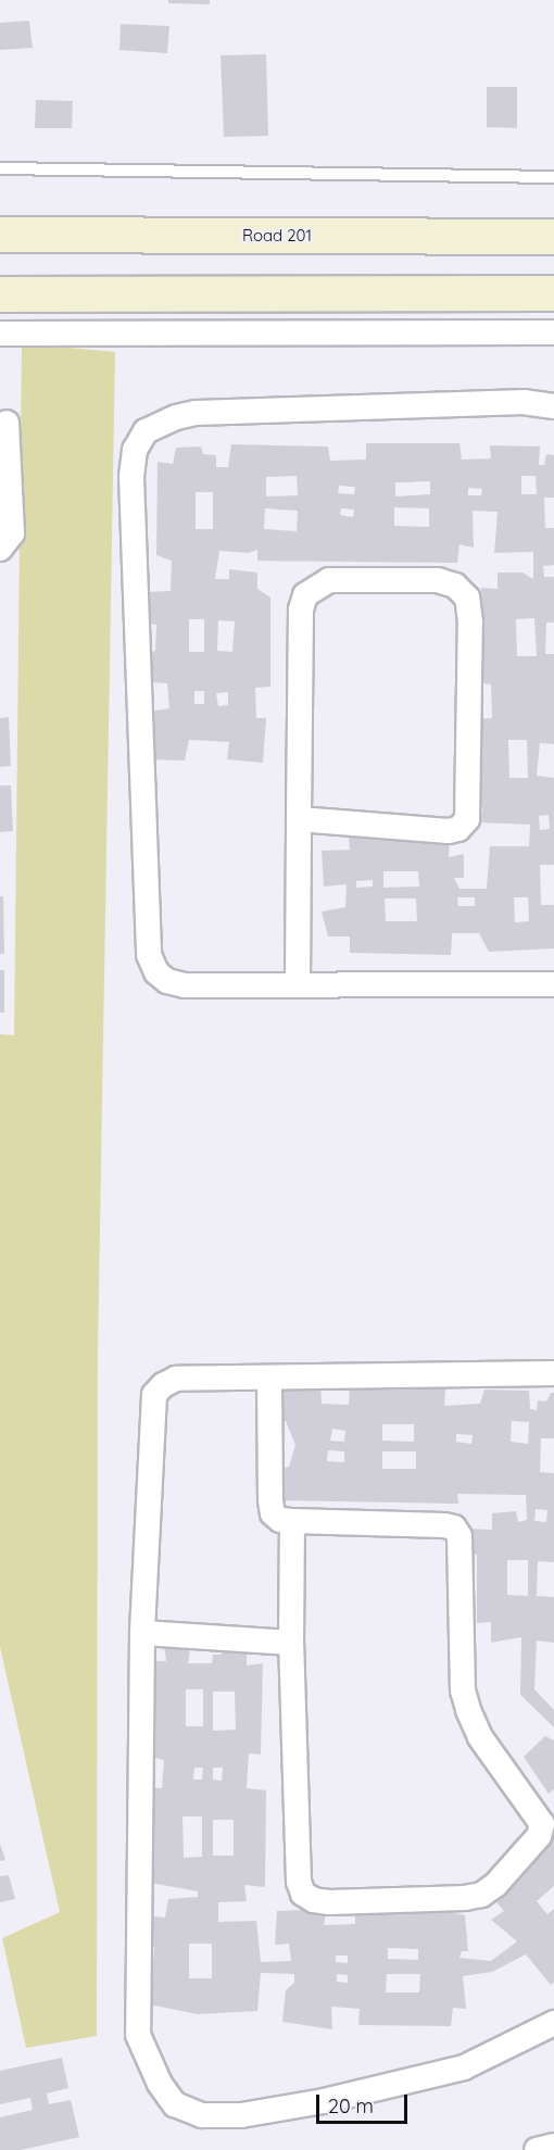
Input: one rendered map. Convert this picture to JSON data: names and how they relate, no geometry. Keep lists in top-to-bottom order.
{
  "streets": {
    "main road": ["Road 201"]
  },
  "scale_bar": "20 m"
}
